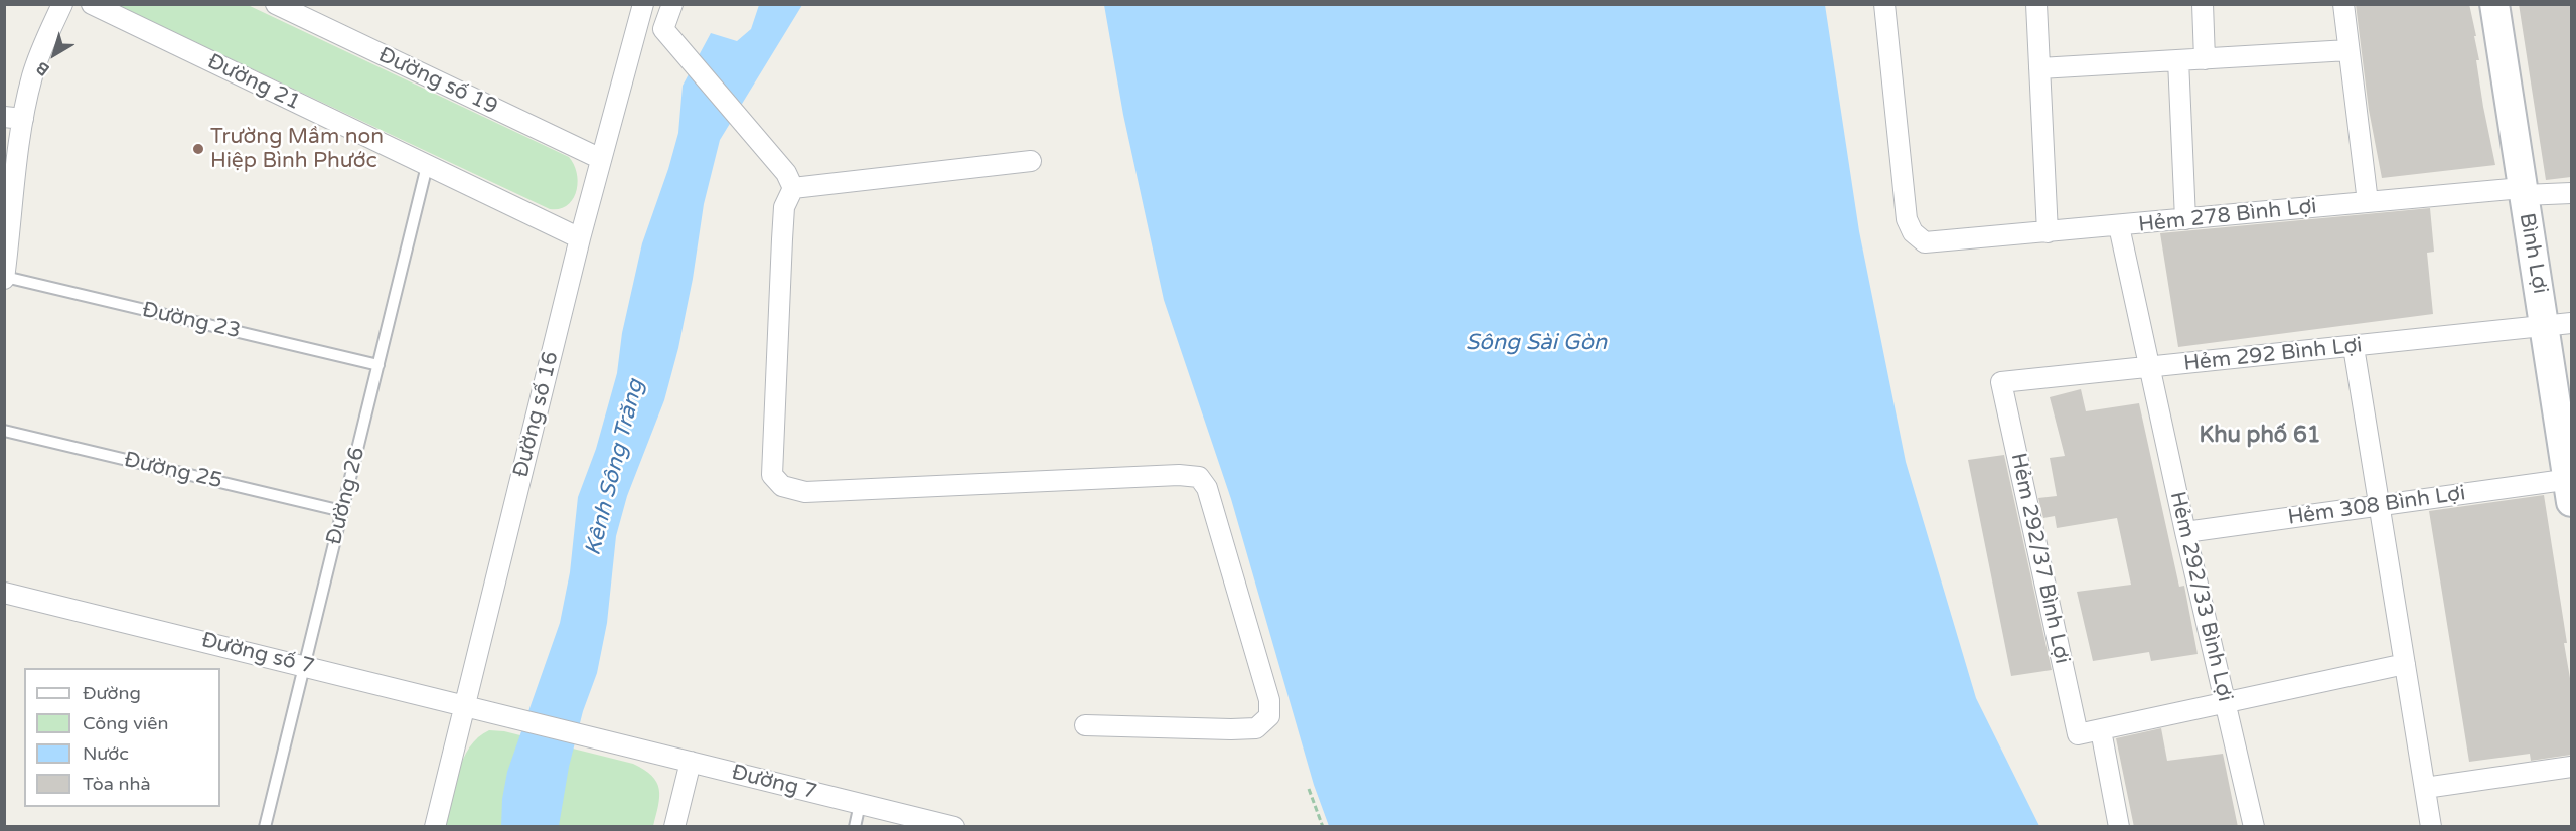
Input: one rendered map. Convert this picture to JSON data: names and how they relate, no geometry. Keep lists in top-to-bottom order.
{
  "streets": {
    "street": [
      "Đường số 19",
      "Đường 21",
      "Hẻm 278 Bình Lợi",
      "Bình Lợi",
      "Hẻm 292 Bình Lợi",
      "Đường số 16",
      "Hẻm 308 Bình Lợi",
      "Hẻm 292/37 Bình Lợi",
      "Hẻm 292/33 Bình Lợi",
      "Đường số 7",
      "Đường 7"
    ],
    "lane": ["Đường 23", "Đường 25", "Đường 26"]
  },
  "crossings": [
    ["Đường số 19", "Đường số 16"],
    ["Đường 21", "Đường số 16"],
    ["Đường 21", "Đường 26"],
    ["Hẻm 278 Bình Lợi", "Bình Lợi"],
    ["Hẻm 278 Bình Lợi", "Hẻm 292/33 Bình Lợi"],
    ["Bình Lợi", "Hẻm 292 Bình Lợi"],
    ["Bình Lợi", "Hẻm 308 Bình Lợi"],
    ["Đường 23", "Đường 26"],
    ["Hẻm 292 Bình Lợi", "Hẻm 292/37 Bình Lợi"],
    ["Hẻm 292 Bình Lợi", "Hẻm 292/33 Bình Lợi"],
    ["Đường số 16", "Đường số 7"],
    ["Đường 25", "Đường 26"],
    ["Đường 26", "Đường số 7"],
    ["Hẻm 308 Bình Lợi", "Hẻm 292/33 Bình Lợi"],
    ["Đường số 7", "Đường 7"]
  ],
  "districts": ["Khu phố 61"],
  "water": ["Sông Sài Gòn", "Kênh Sông Trăng"],
  "places": ["Trường Mầm non Hiệp Bình Phước"],
  "legend": [
    "Đường",
    "Công viên",
    "Nước",
    "Tòa nhà"
  ],
  "north": "bottom left"
}
